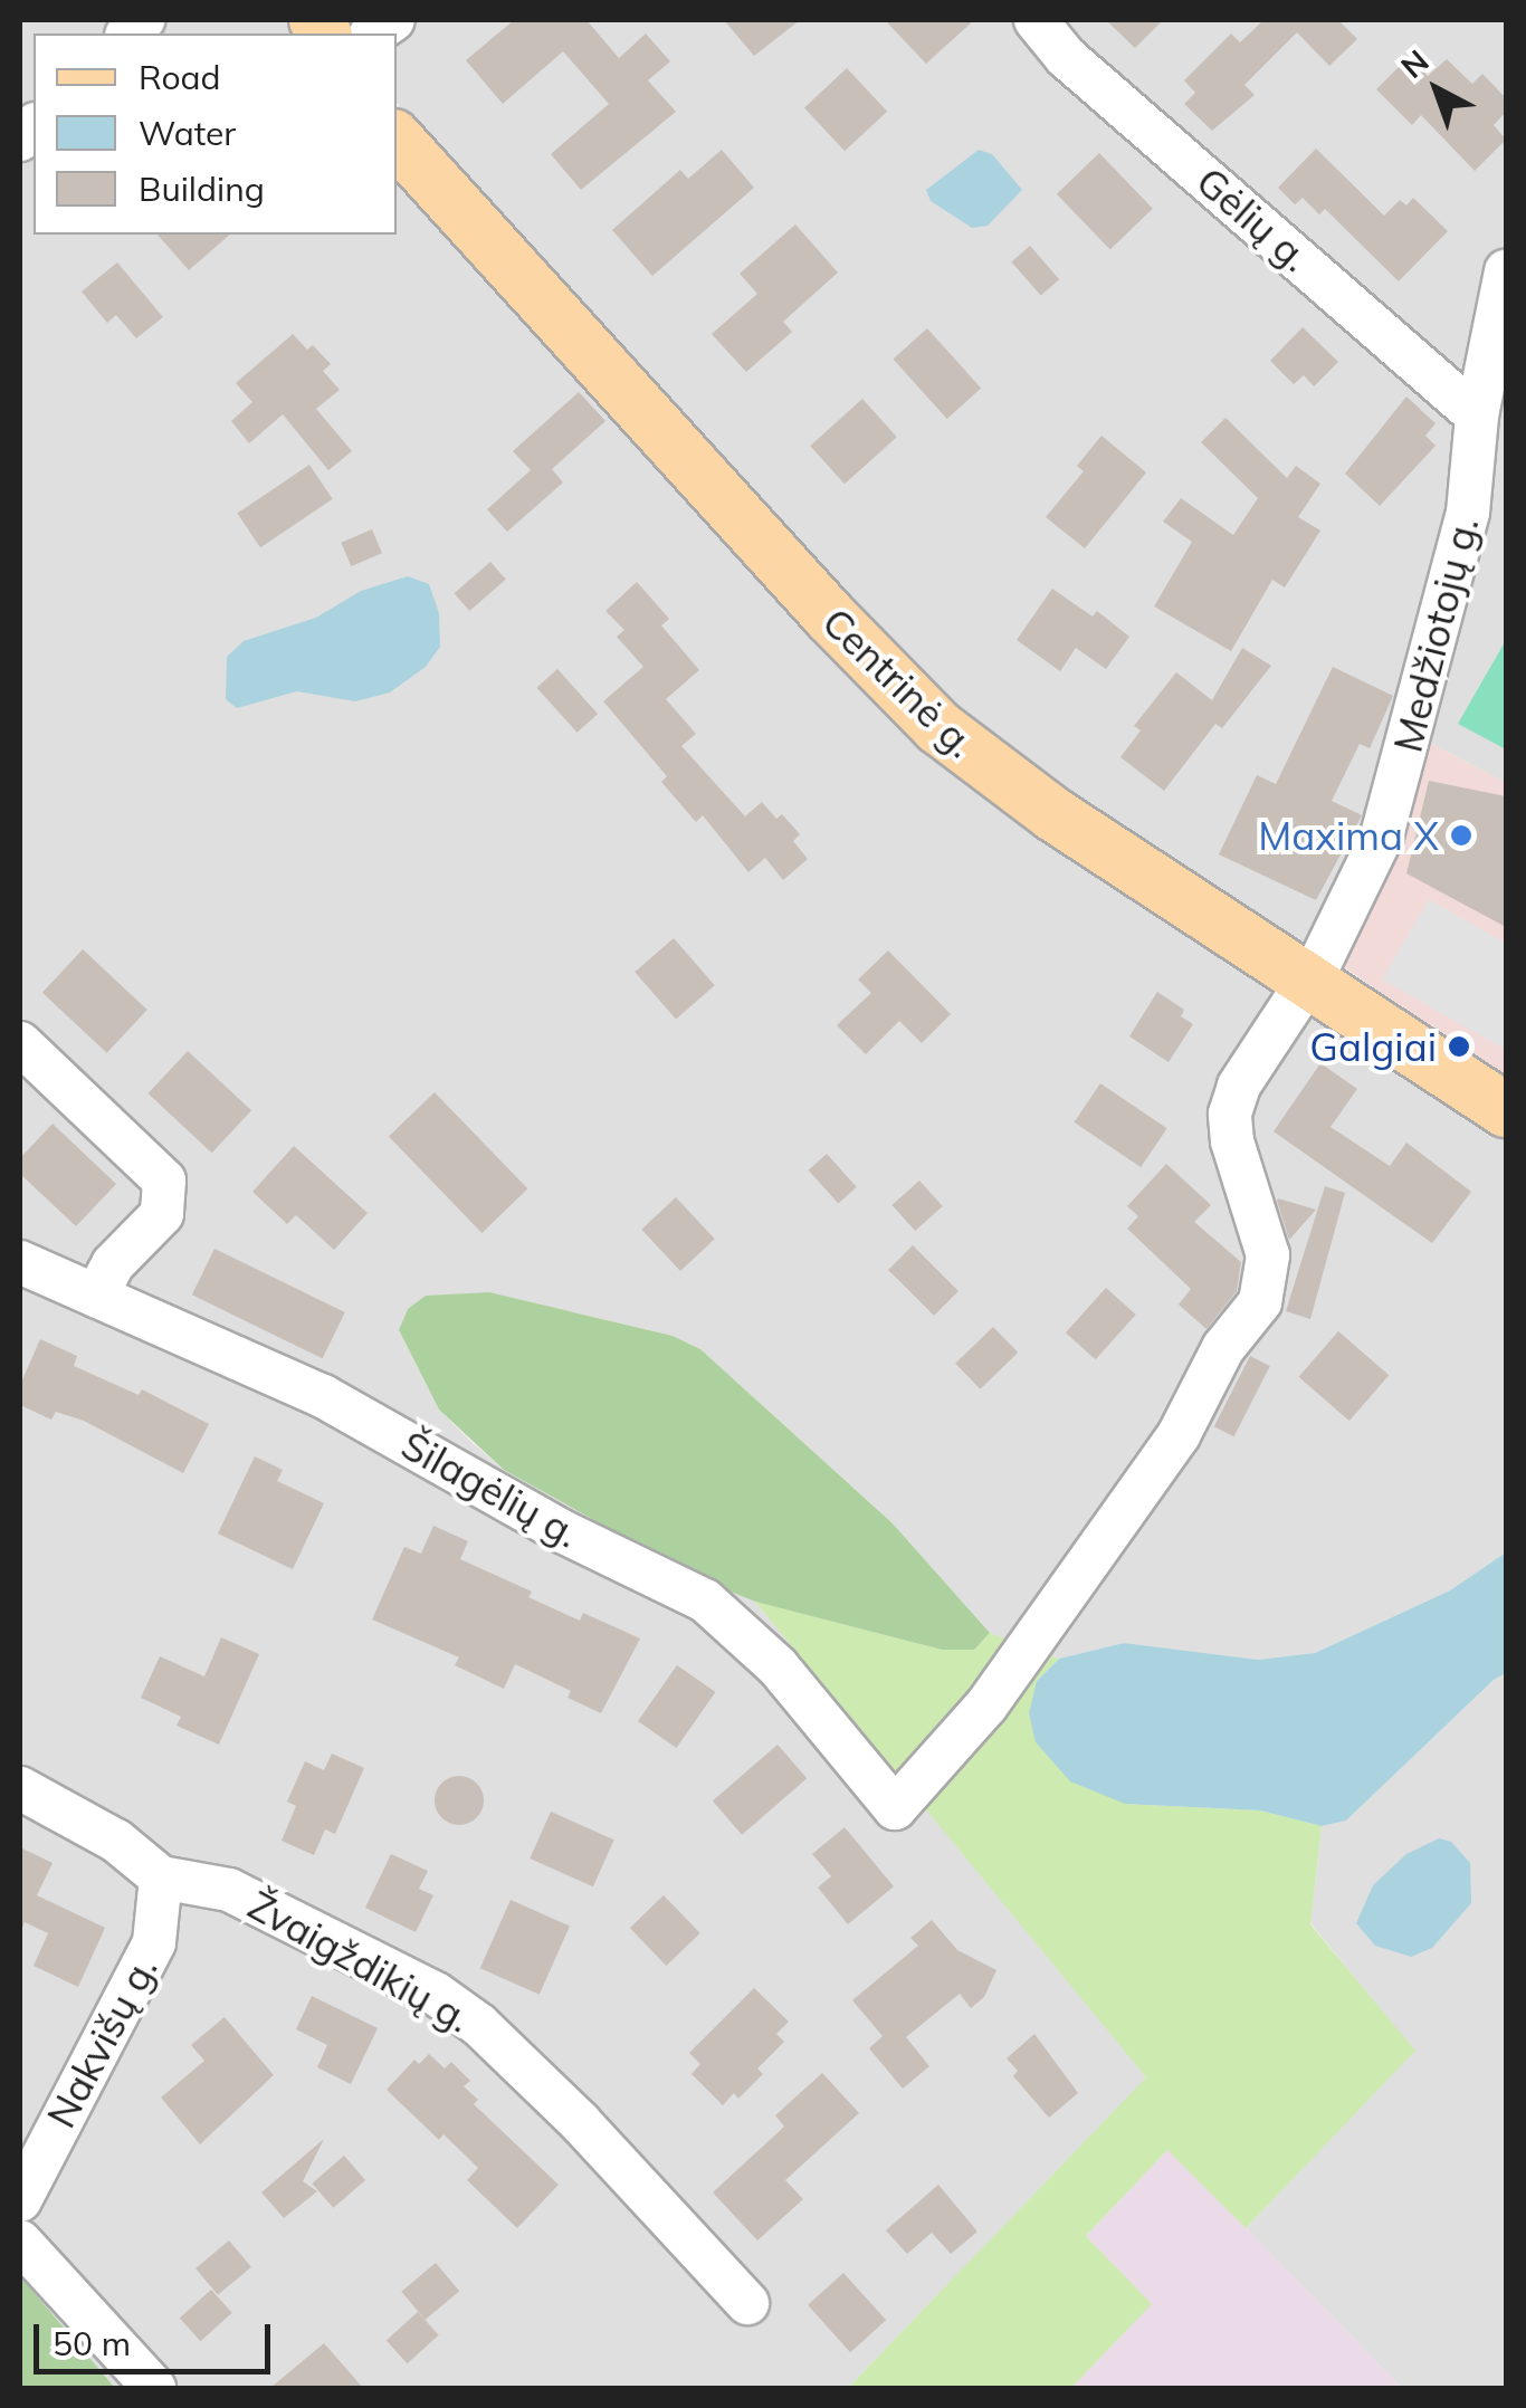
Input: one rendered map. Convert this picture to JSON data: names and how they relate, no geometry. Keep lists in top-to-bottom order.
{
  "streets": {
    "main road": ["Centrinė g."],
    "street": [
      "Gėlių g.",
      "Medžiotojų g.",
      "Šilagėlių g.",
      "Žvaigždikių g.",
      "Nakvišų g."
    ]
  },
  "crossings": [
    ["Gėlių g.", "Medžiotojų g."],
    ["Medžiotojų g.", "Centrinė g."],
    ["Medžiotojų g.", "Šilagėlių g."],
    ["Žvaigždikių g.", "Nakvišų g."]
  ],
  "places": ["Maxima X", "Galgiai"],
  "legend": ["Road", "Water", "Building"],
  "scale_bar": "50 m",
  "north": "top left"
}
